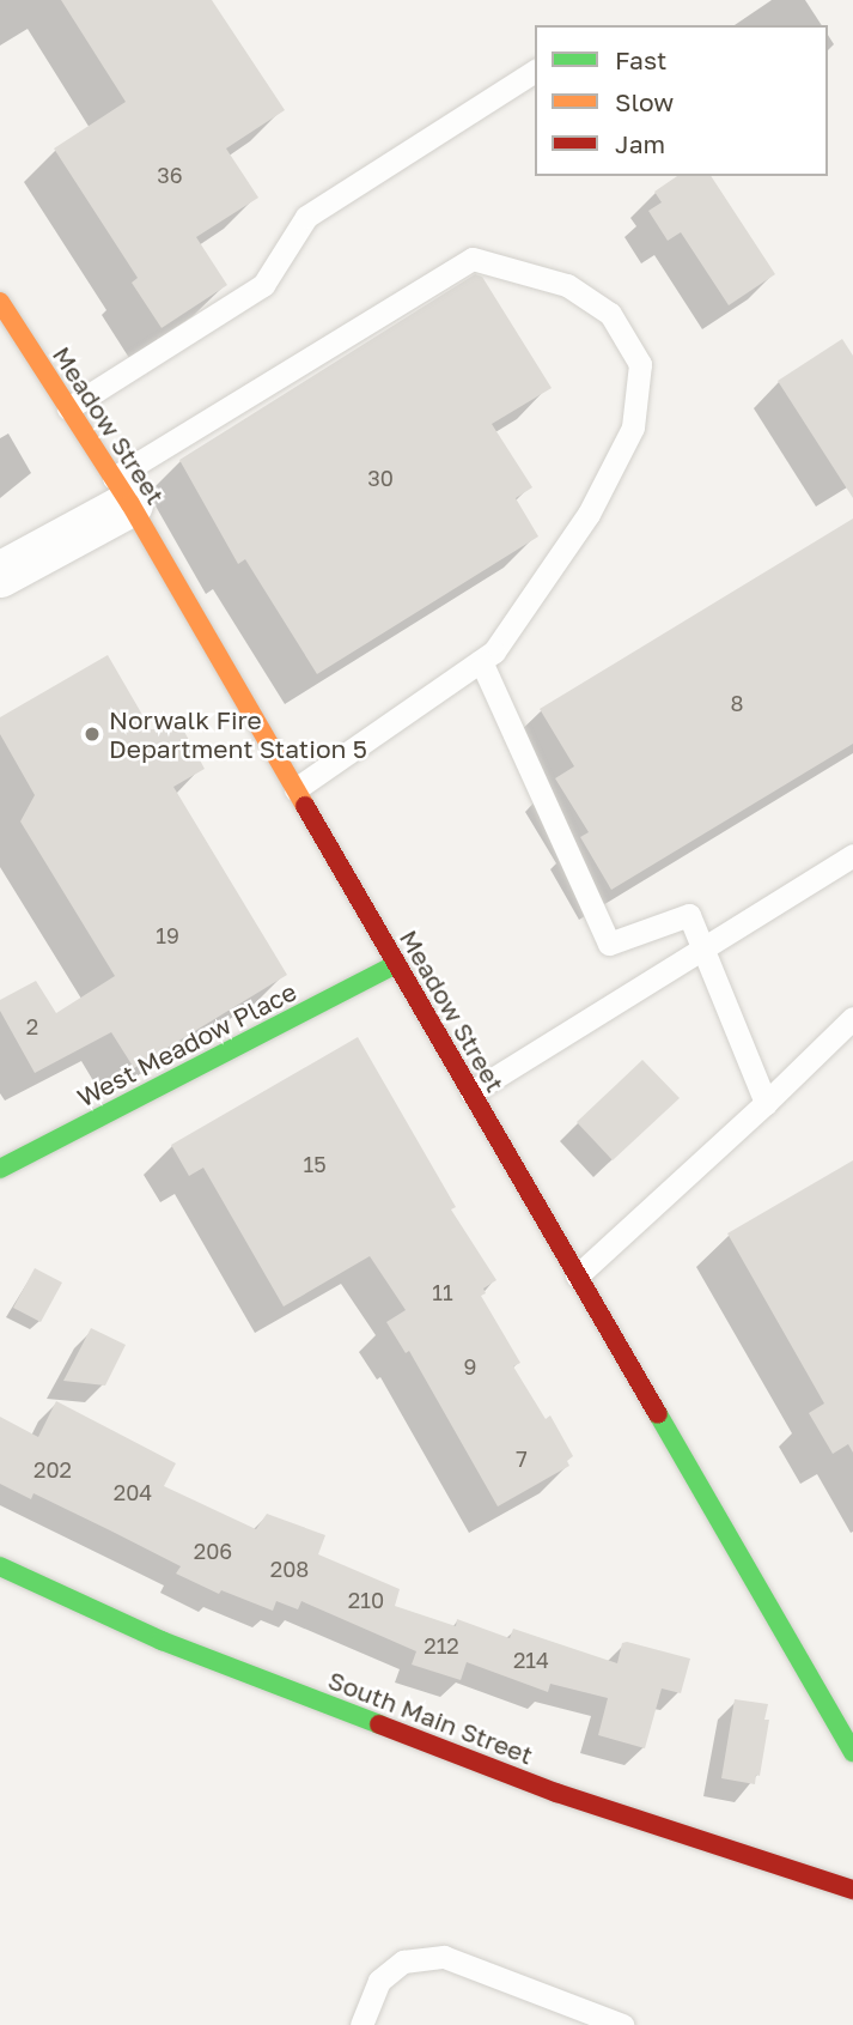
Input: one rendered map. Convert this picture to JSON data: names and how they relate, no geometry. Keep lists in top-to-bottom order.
{
  "streets": {
    "main road": ["Meadow Street", "West Meadow Place", "South Main Street"]
  },
  "crossings": [
    ["Meadow Street", "West Meadow Place"]
  ],
  "places": ["Norwalk Fire Department Station 5"],
  "house_numbers": [
    "36",
    "30",
    "8",
    "19",
    "2",
    "15",
    "11",
    "9",
    "7",
    "202",
    "204",
    "206",
    "208",
    "210",
    "212",
    "214"
  ],
  "legend": ["Fast", "Slow", "Jam"]
}
